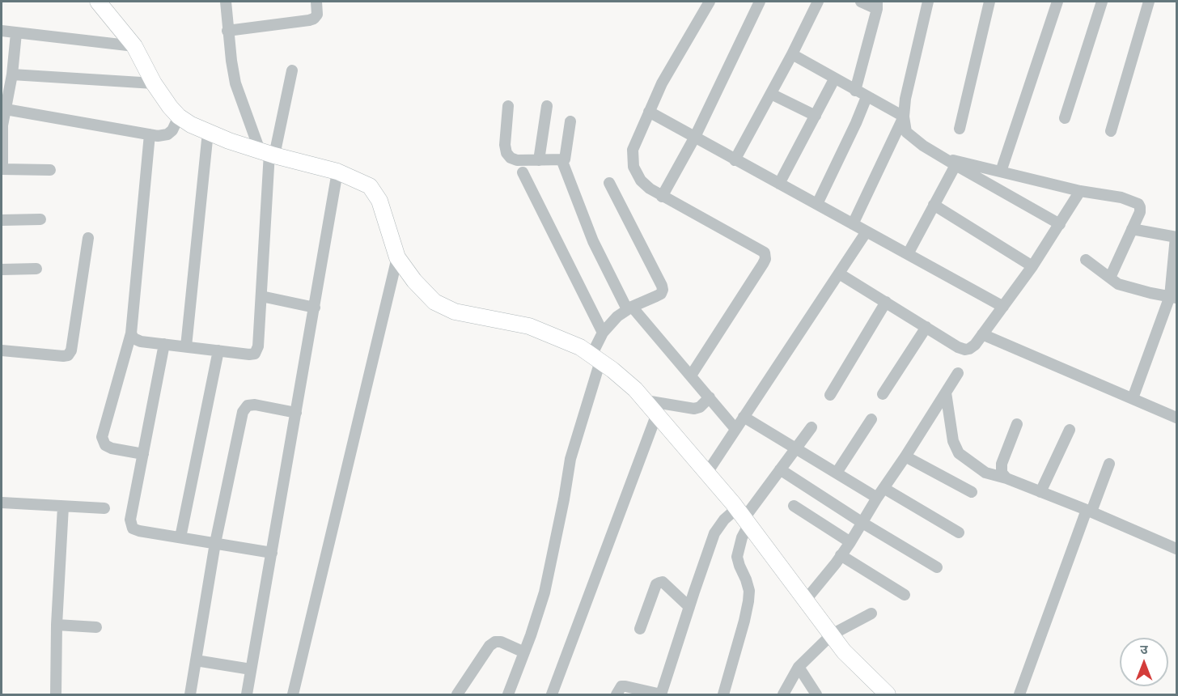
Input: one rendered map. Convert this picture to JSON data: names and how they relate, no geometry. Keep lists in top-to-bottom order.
{
  "north": "top"
}
